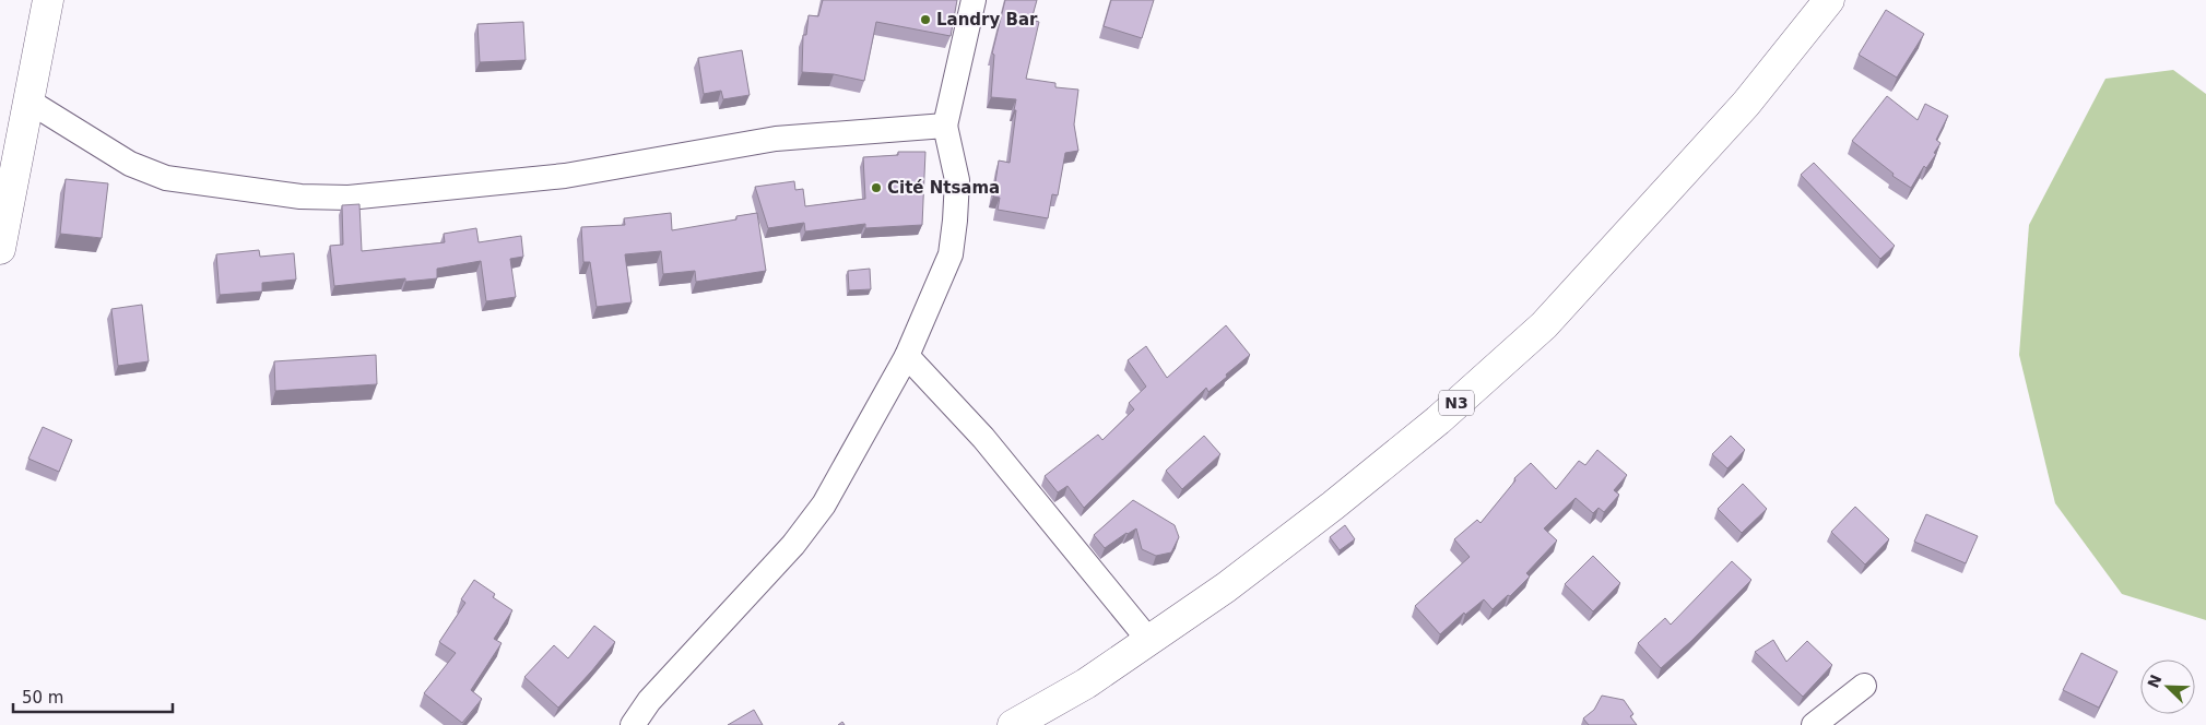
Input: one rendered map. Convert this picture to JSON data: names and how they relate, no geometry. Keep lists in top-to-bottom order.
{
  "streets": {
    "main road": ["N3"]
  },
  "places": ["Landry Bar", "Cité Ntsama"],
  "scale_bar": "50 m",
  "north": "top left"
}
